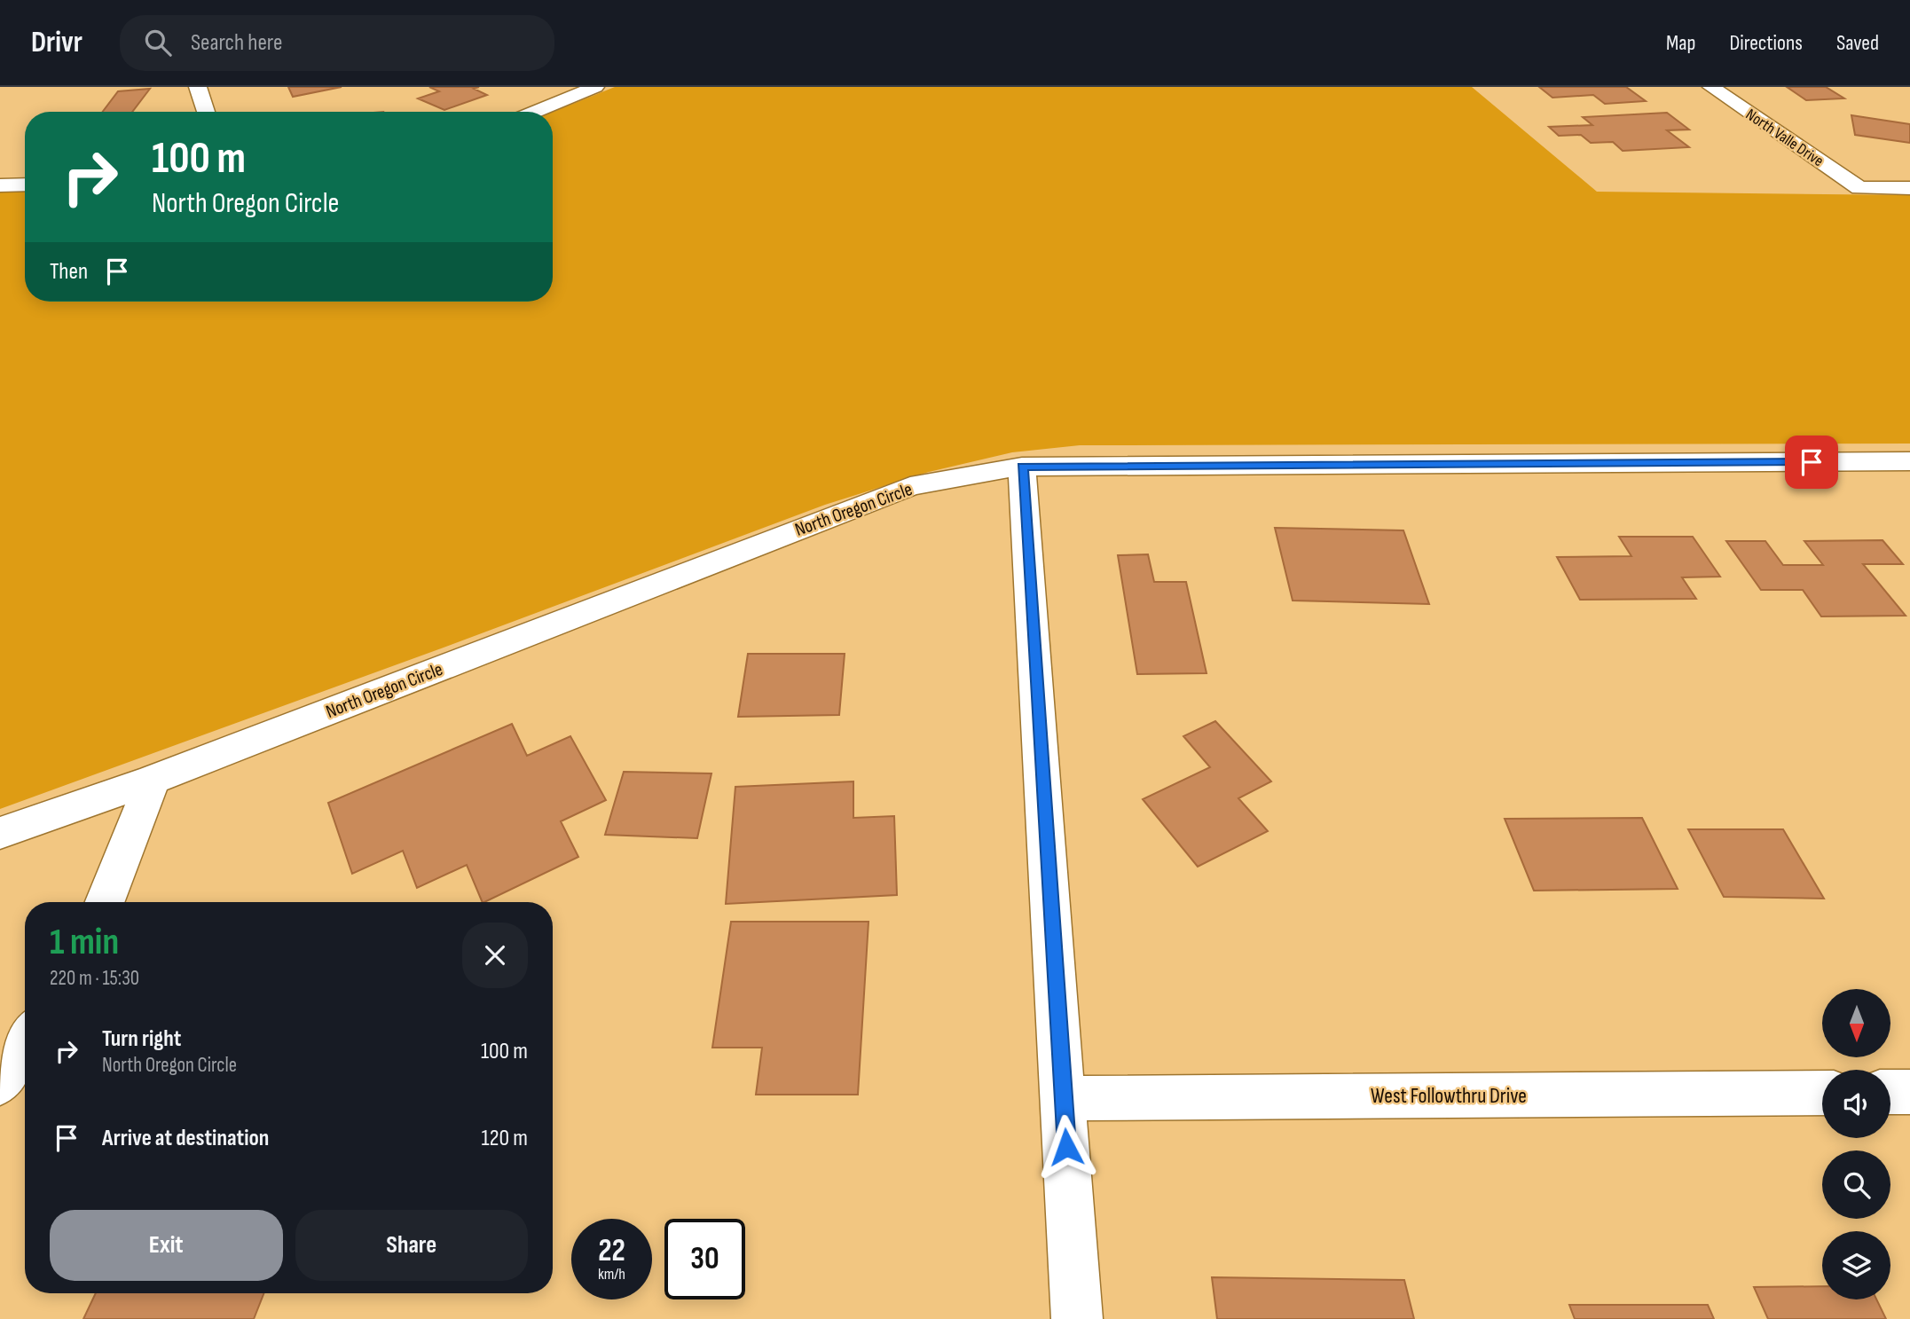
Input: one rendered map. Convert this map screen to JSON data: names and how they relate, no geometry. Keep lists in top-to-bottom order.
{
  "streets": {
    "street": ["North Valle Drive", "North Oregon Circle", "West Followthru Drive"]
  },
  "north": "bottom",
  "page": {
    "header": "Drivr",
    "search": "Search here",
    "nav": ["Map", "Directions", "Saved"],
    "turn": ["100 m", "North Oregon Circle"],
    "then": "Then",
    "heading": ["1 min", "220 m · 15:30"],
    "list": [
      {
        "name": "Turn right",
        "note": "North Oregon Circle",
        "value": "100 m"
      },
      {
        "name": "Arrive at destination",
        "value": "120 m"
      }
    ],
    "buttons": ["Exit", "Share"],
    "speed": "22 km/h",
    "limit": "30"
  }
}
